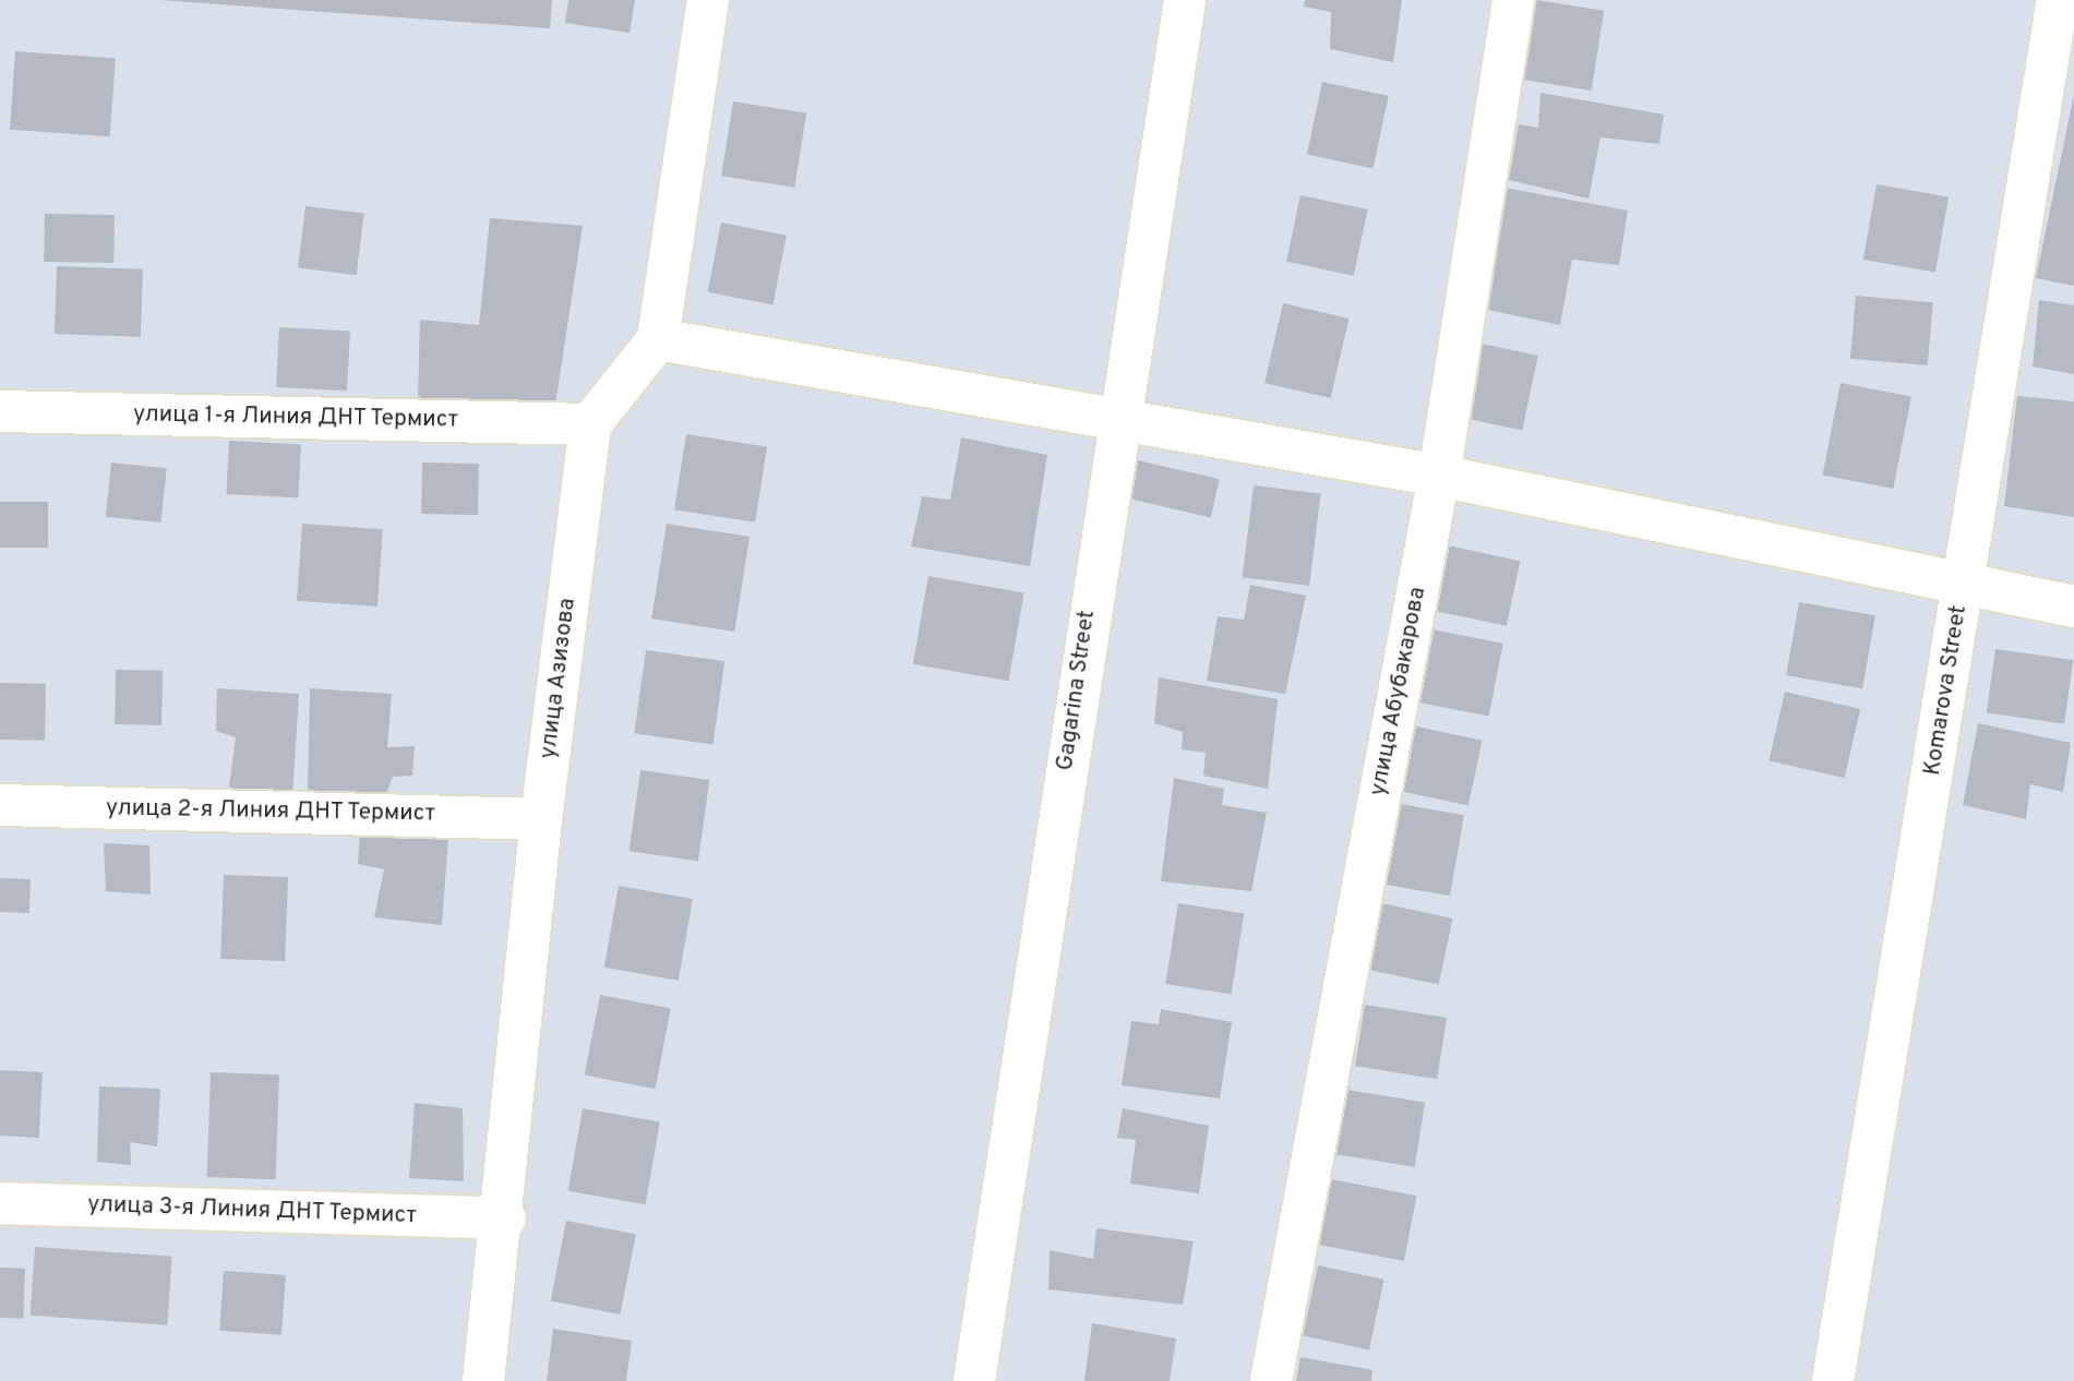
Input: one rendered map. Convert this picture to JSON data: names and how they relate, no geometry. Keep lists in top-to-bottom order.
{
  "streets": {
    "street": [
      "улица 1-я Линия ДНТ Термист",
      "улица Азизова",
      "Gagarina Street",
      "Komarova Street",
      "улица Абубакарова",
      "улица 2-я Линия ДНТ Термист",
      "улица 3-я Линия ДНТ Термист"
    ]
  },
  "crossings": [
    ["улица 1-я Линия ДНТ Термист", "улица Азизова"],
    ["улица Азизова", "улица 2-я Линия ДНТ Термист"],
    ["улица Азизова", "улица 3-я Линия ДНТ Термист"]
  ]
}
